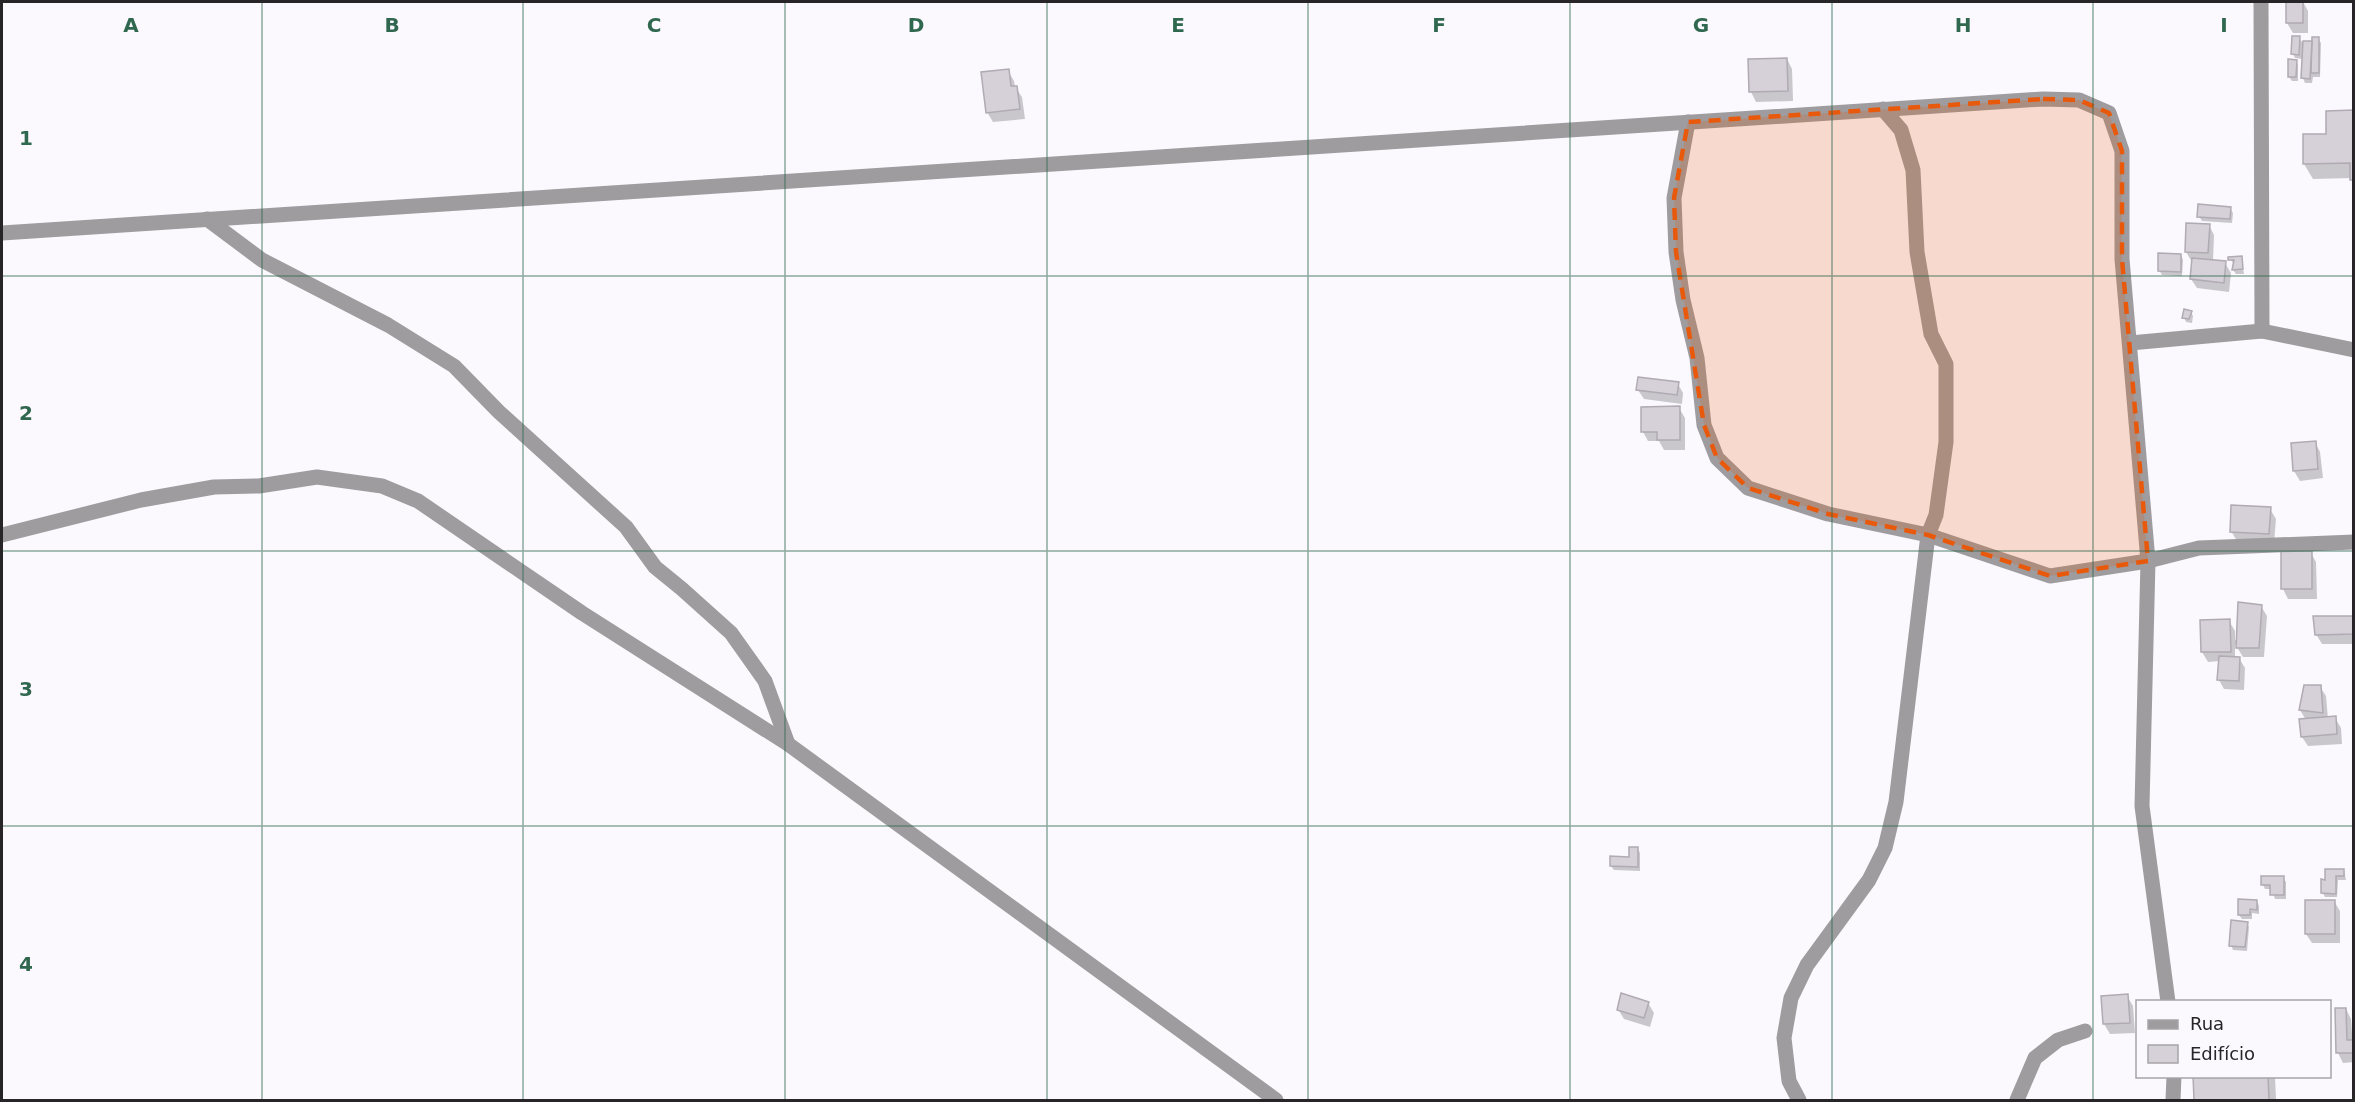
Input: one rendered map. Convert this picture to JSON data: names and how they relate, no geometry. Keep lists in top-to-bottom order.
{
  "legend": ["Rua", "Edifício"],
  "grid": {
    "columns": [
      "A",
      "B",
      "C",
      "D",
      "E",
      "F",
      "G",
      "H",
      "I"
    ],
    "rows": [
      "1",
      "2",
      "3",
      "4"
    ]
  }
}
